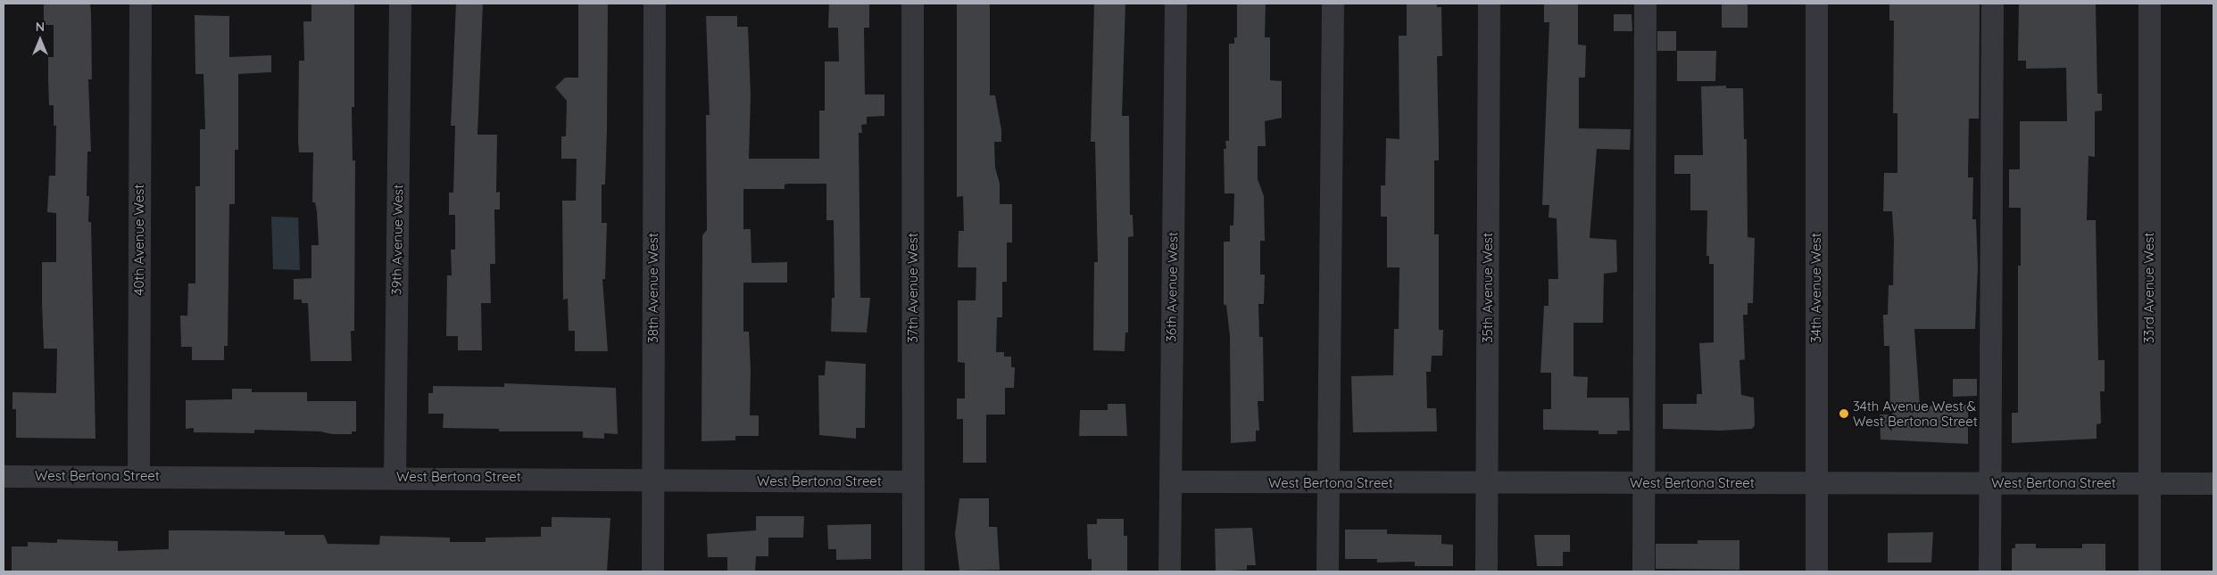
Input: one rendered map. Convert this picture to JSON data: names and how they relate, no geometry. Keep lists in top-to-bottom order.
{
  "streets": {
    "street": [
      "40th Avenue West",
      "39th Avenue West",
      "36th Avenue West",
      "38th Avenue West",
      "37th Avenue West",
      "35th Avenue West",
      "34th Avenue West",
      "33rd Avenue West",
      "West Bertona Street"
    ]
  },
  "crossings": [
    ["40th Avenue West", "West Bertona Street"],
    ["39th Avenue West", "West Bertona Street"],
    ["36th Avenue West", "West Bertona Street"],
    ["38th Avenue West", "West Bertona Street"],
    ["37th Avenue West", "West Bertona Street"],
    ["35th Avenue West", "West Bertona Street"],
    ["34th Avenue West", "West Bertona Street"],
    ["33rd Avenue West", "West Bertona Street"]
  ],
  "places": ["34th Avenue West & West Bertona Street"],
  "north": "top"
}
